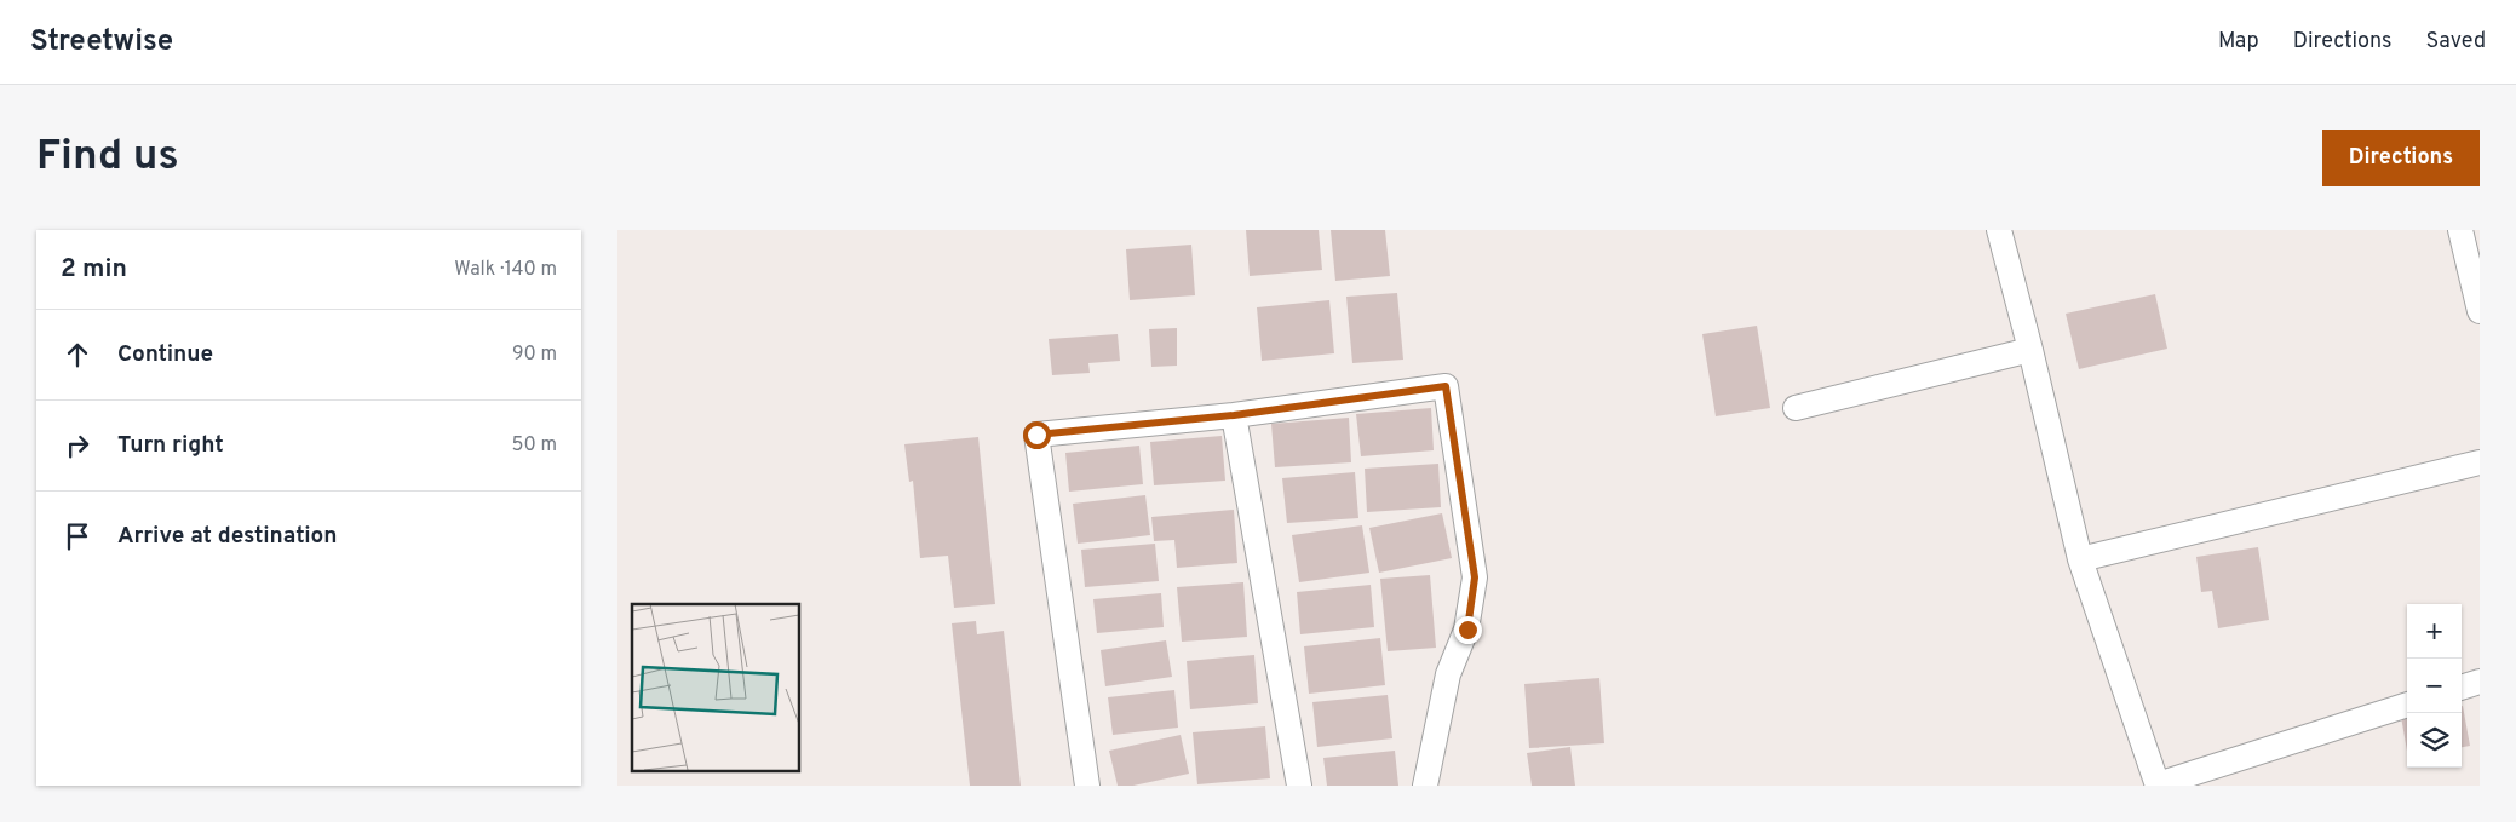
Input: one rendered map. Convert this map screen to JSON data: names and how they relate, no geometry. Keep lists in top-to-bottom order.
{
  "page": {
    "header": "Streetwise",
    "nav": ["Map", "Directions", "Saved"],
    "buttons": "Directions",
    "title": "Find us",
    "heading": ["2 min", "Walk · 140 m"],
    "list": [
      ["Continue", "90 m"],
      ["Turn right", "50 m"],
      "Arrive at destination"
    ],
    "map_buttons": ["+", "−"]
  }
}
